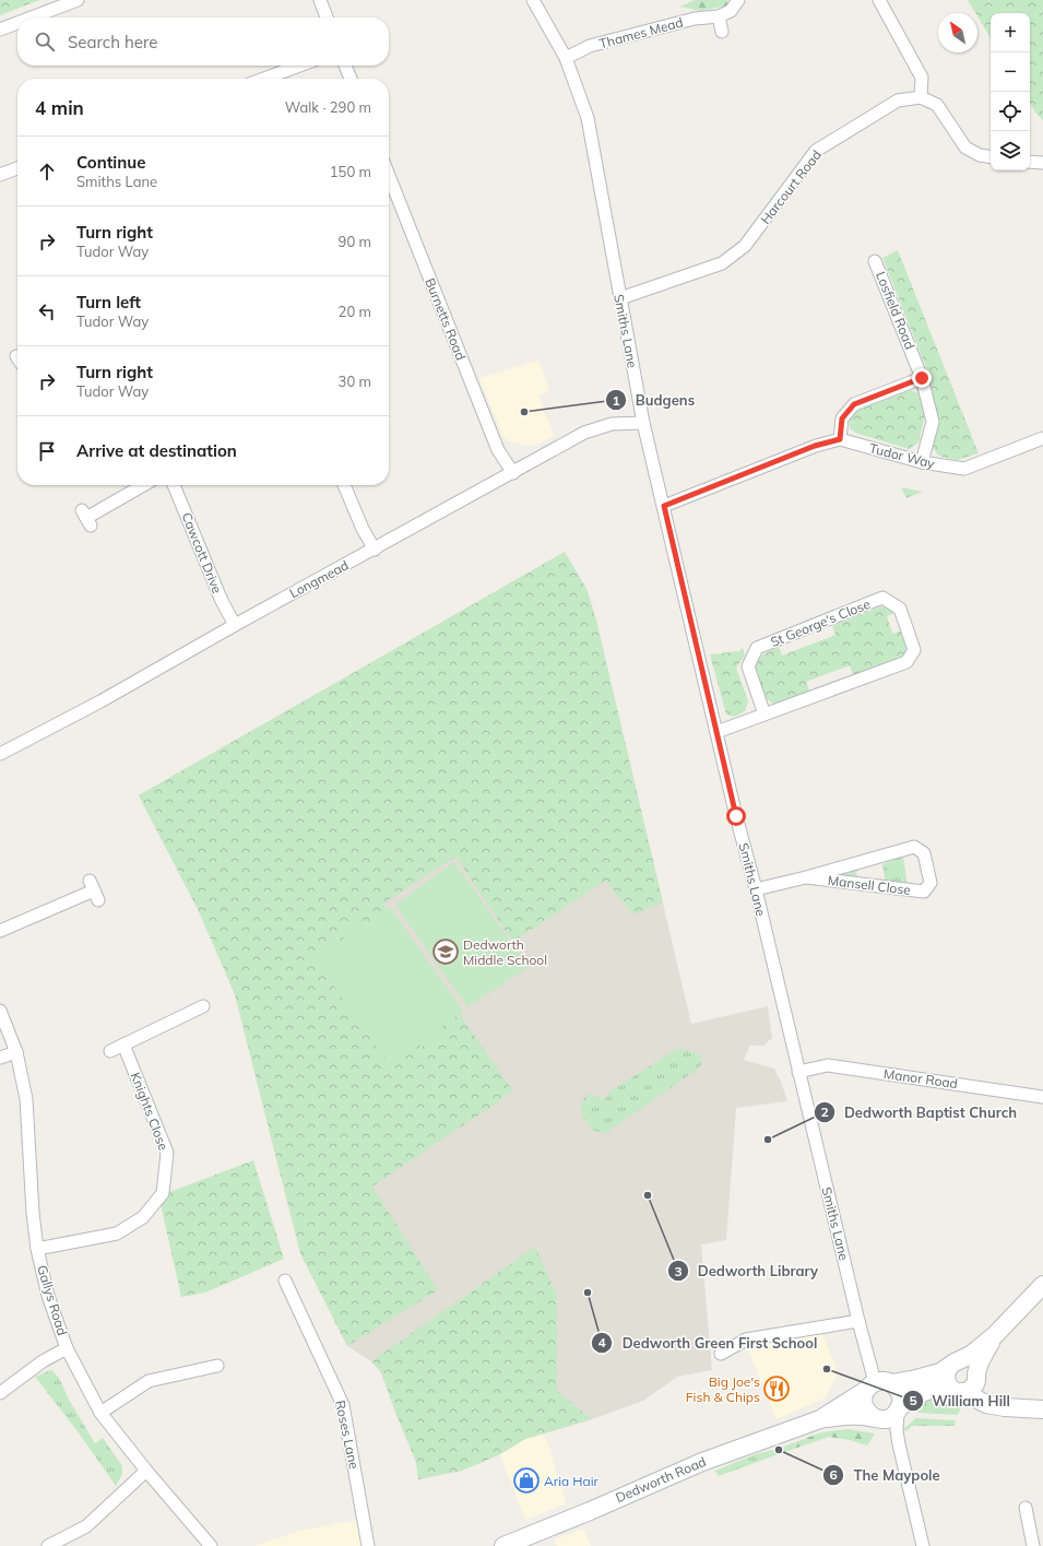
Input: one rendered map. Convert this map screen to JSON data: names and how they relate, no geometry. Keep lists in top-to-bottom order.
{
  "streets": {
    "main road": ["Dedworth Road"],
    "street": [
      "Thames Mead",
      "Harcourt Road",
      "Losfield Road",
      "Burnetts Road",
      "Smiths Lane",
      "Tudor Way",
      "Cawcott Drive",
      "Longmead",
      "St George's Close",
      "Mansell Close",
      "Manor Road",
      "Knights Close",
      "Gallys Road",
      "Roses Lane"
    ]
  },
  "crossings": [
    ["Thames Mead", "Smiths Lane"],
    ["Harcourt Road", "Smiths Lane"],
    ["Losfield Road", "Tudor Way"],
    ["Burnetts Road", "Longmead"],
    ["Smiths Lane", "Longmead"],
    ["Smiths Lane", "St George's Close"],
    ["Smiths Lane", "Mansell Close"],
    ["Smiths Lane", "Manor Road"],
    ["Smiths Lane", "Dedworth Road"],
    ["Cawcott Drive", "Longmead"],
    ["Knights Close", "Gallys Road"]
  ],
  "places": {
    "other": [
      "Budgens",
      "Dedworth Baptist Church",
      "Dedworth Library",
      "Dedworth Green First School",
      "William Hill",
      "The Maypole"
    ],
    "school or university": ["Dedworth Middle School"],
    "restaurant": ["Big Joe's Fish & Chips"],
    "shop": ["Aria Hair"]
  },
  "north": "top left",
  "page": {
    "map_buttons": ["+", "−"],
    "search": "Search here",
    "heading": ["4 min", "Walk · 290 m"],
    "list": [
      ["Continue", "Smiths Lane", "150 m"],
      ["Turn right", "Tudor Way", "90 m"],
      ["Turn left", "Tudor Way", "20 m"],
      ["Turn right", "Tudor Way", "30 m"],
      "Arrive at destination"
    ]
  }
}
